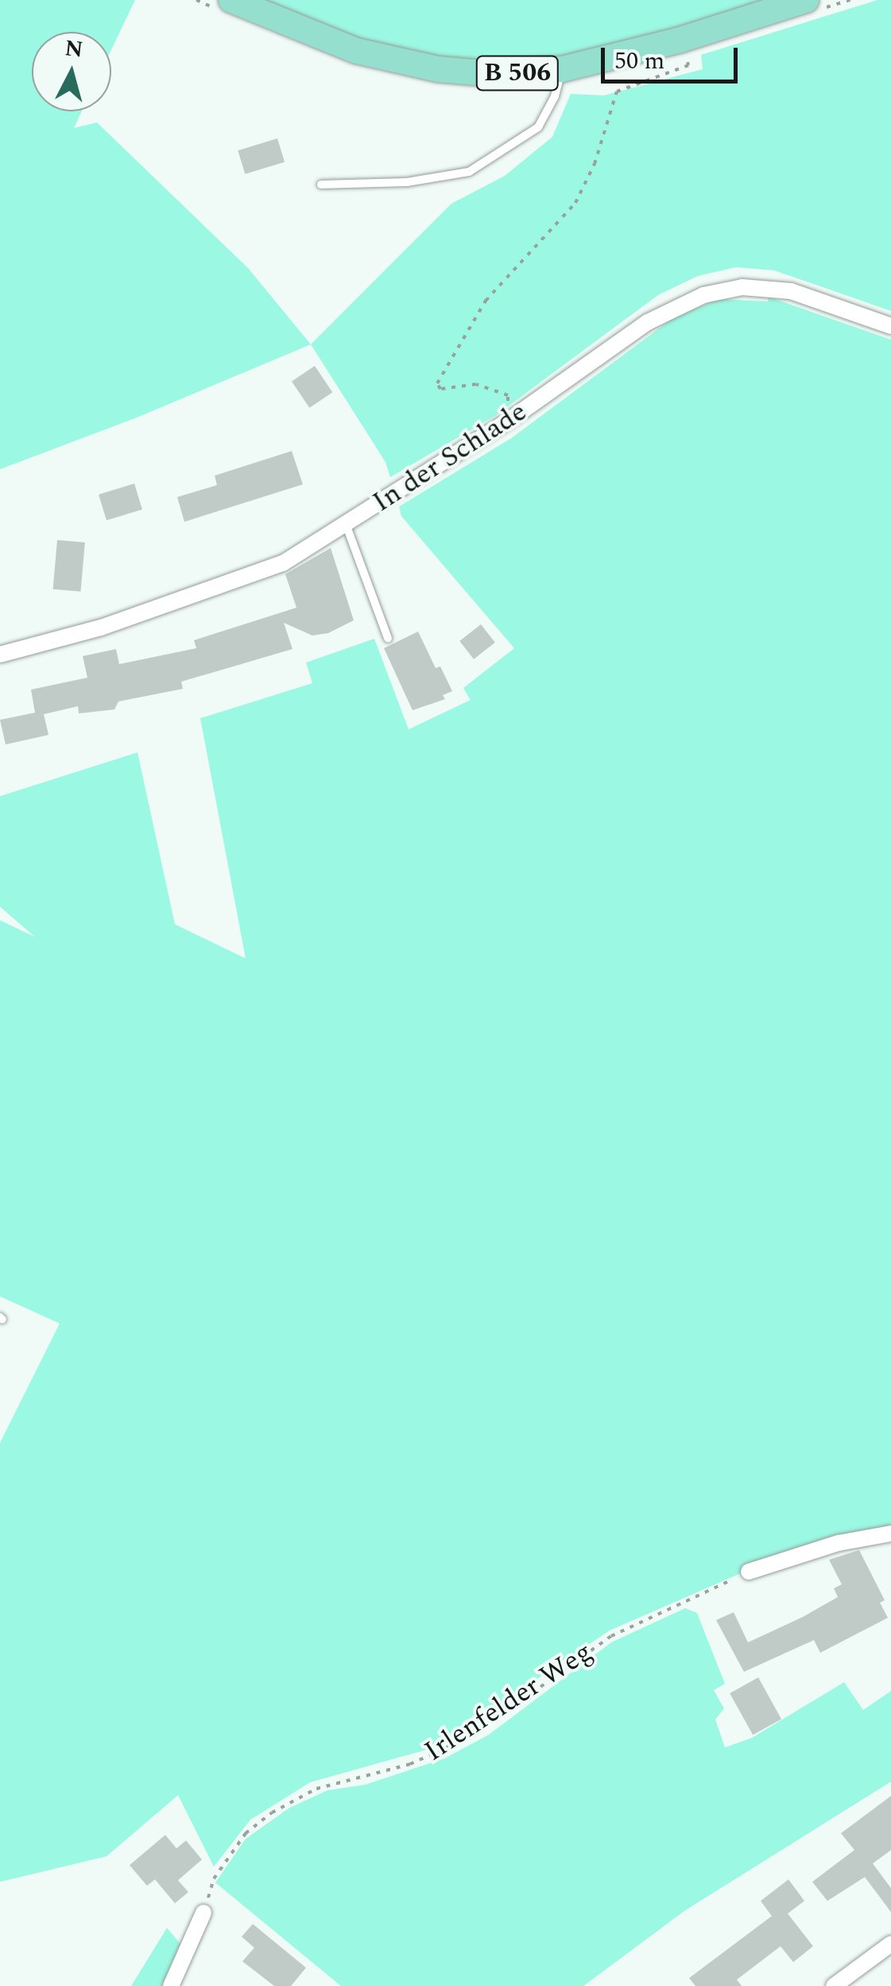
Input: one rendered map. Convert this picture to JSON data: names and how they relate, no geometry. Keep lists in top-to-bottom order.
{
  "streets": {
    "main road": ["B 506"],
    "street": ["In der Schlade"],
    "path": ["Irlenfelder Weg"]
  },
  "scale_bar": "50 m",
  "north": "top"
}
